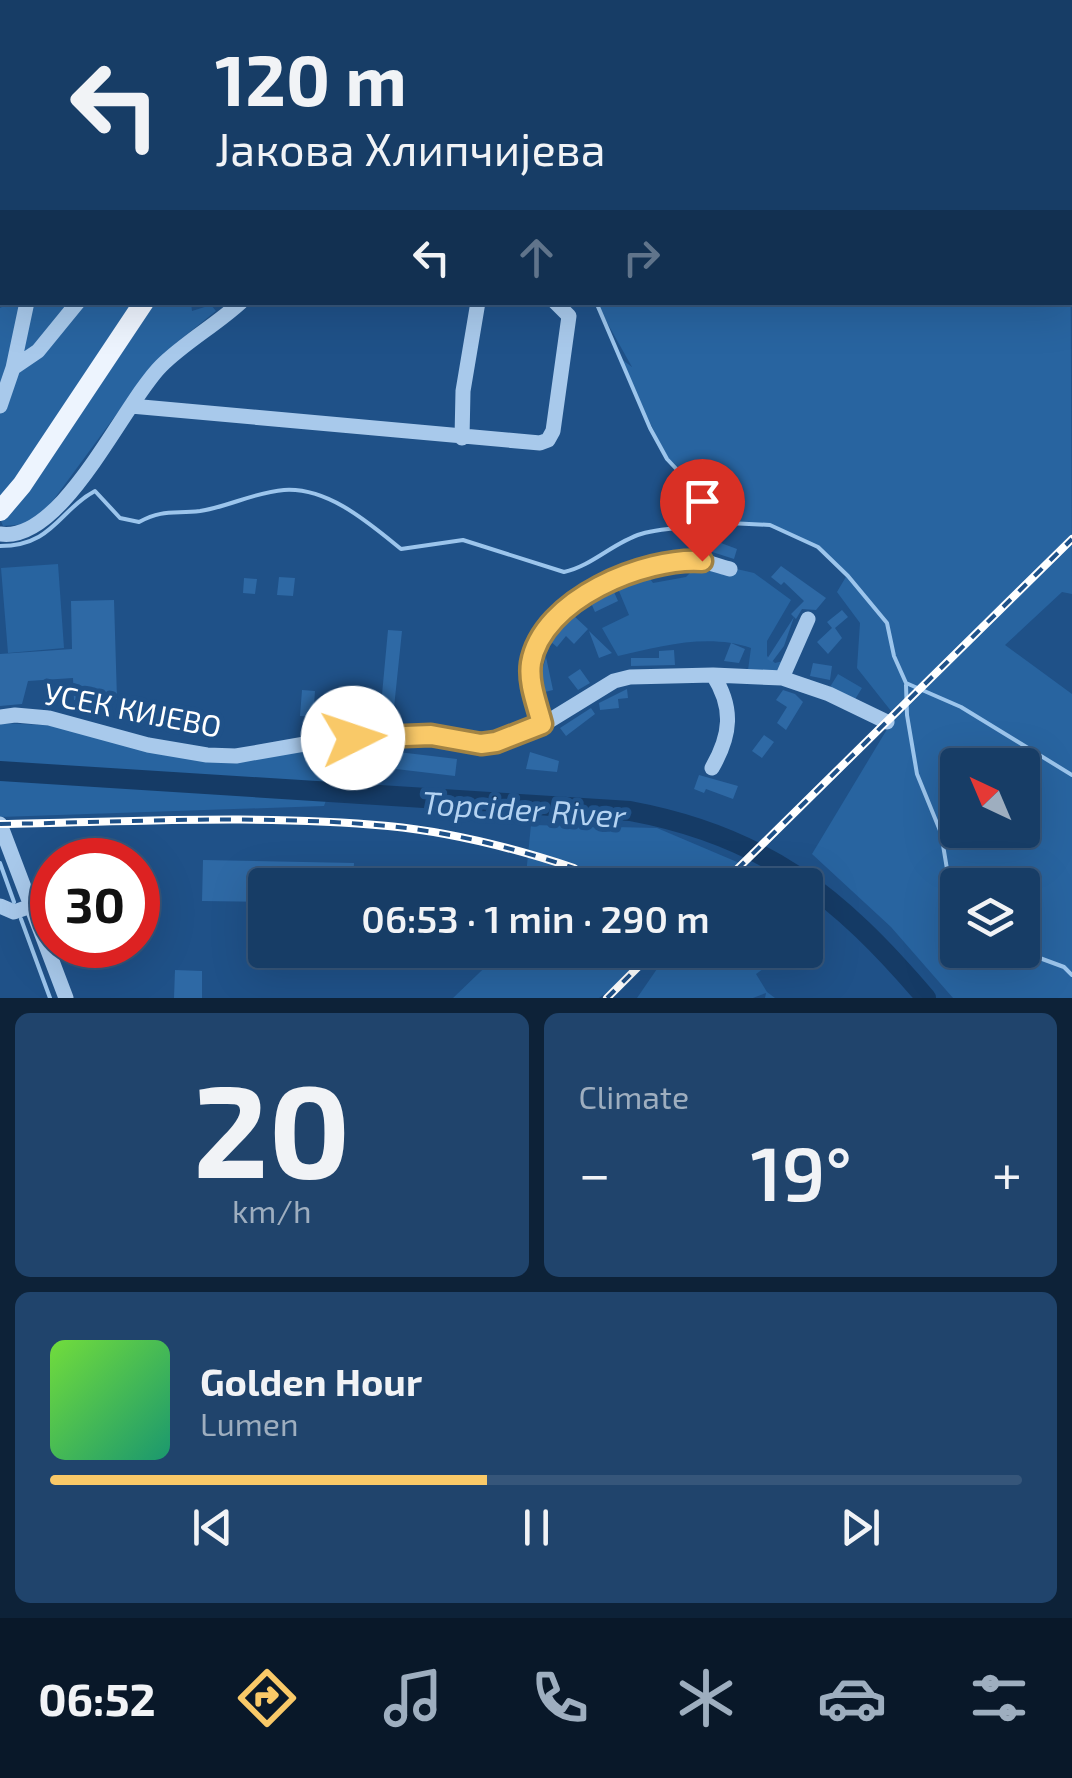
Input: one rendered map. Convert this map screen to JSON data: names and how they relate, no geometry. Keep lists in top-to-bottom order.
{
  "streets": {
    "street": ["УСЕК КИЈЕВО"]
  },
  "water": ["Topcider River"],
  "north": "top left",
  "page": {
    "turn": ["120 m", "Јакова Хлипчијева"],
    "limit": "30",
    "trip": "06:53 · 1 min · 290 m",
    "tile": [
      ["20", "km/h"],
      "Climate"
    ],
    "heat": ["−", "19°", "+"],
    "song": ["Golden Hour", "Lumen"],
    "tabs": "06:52"
  }
}
